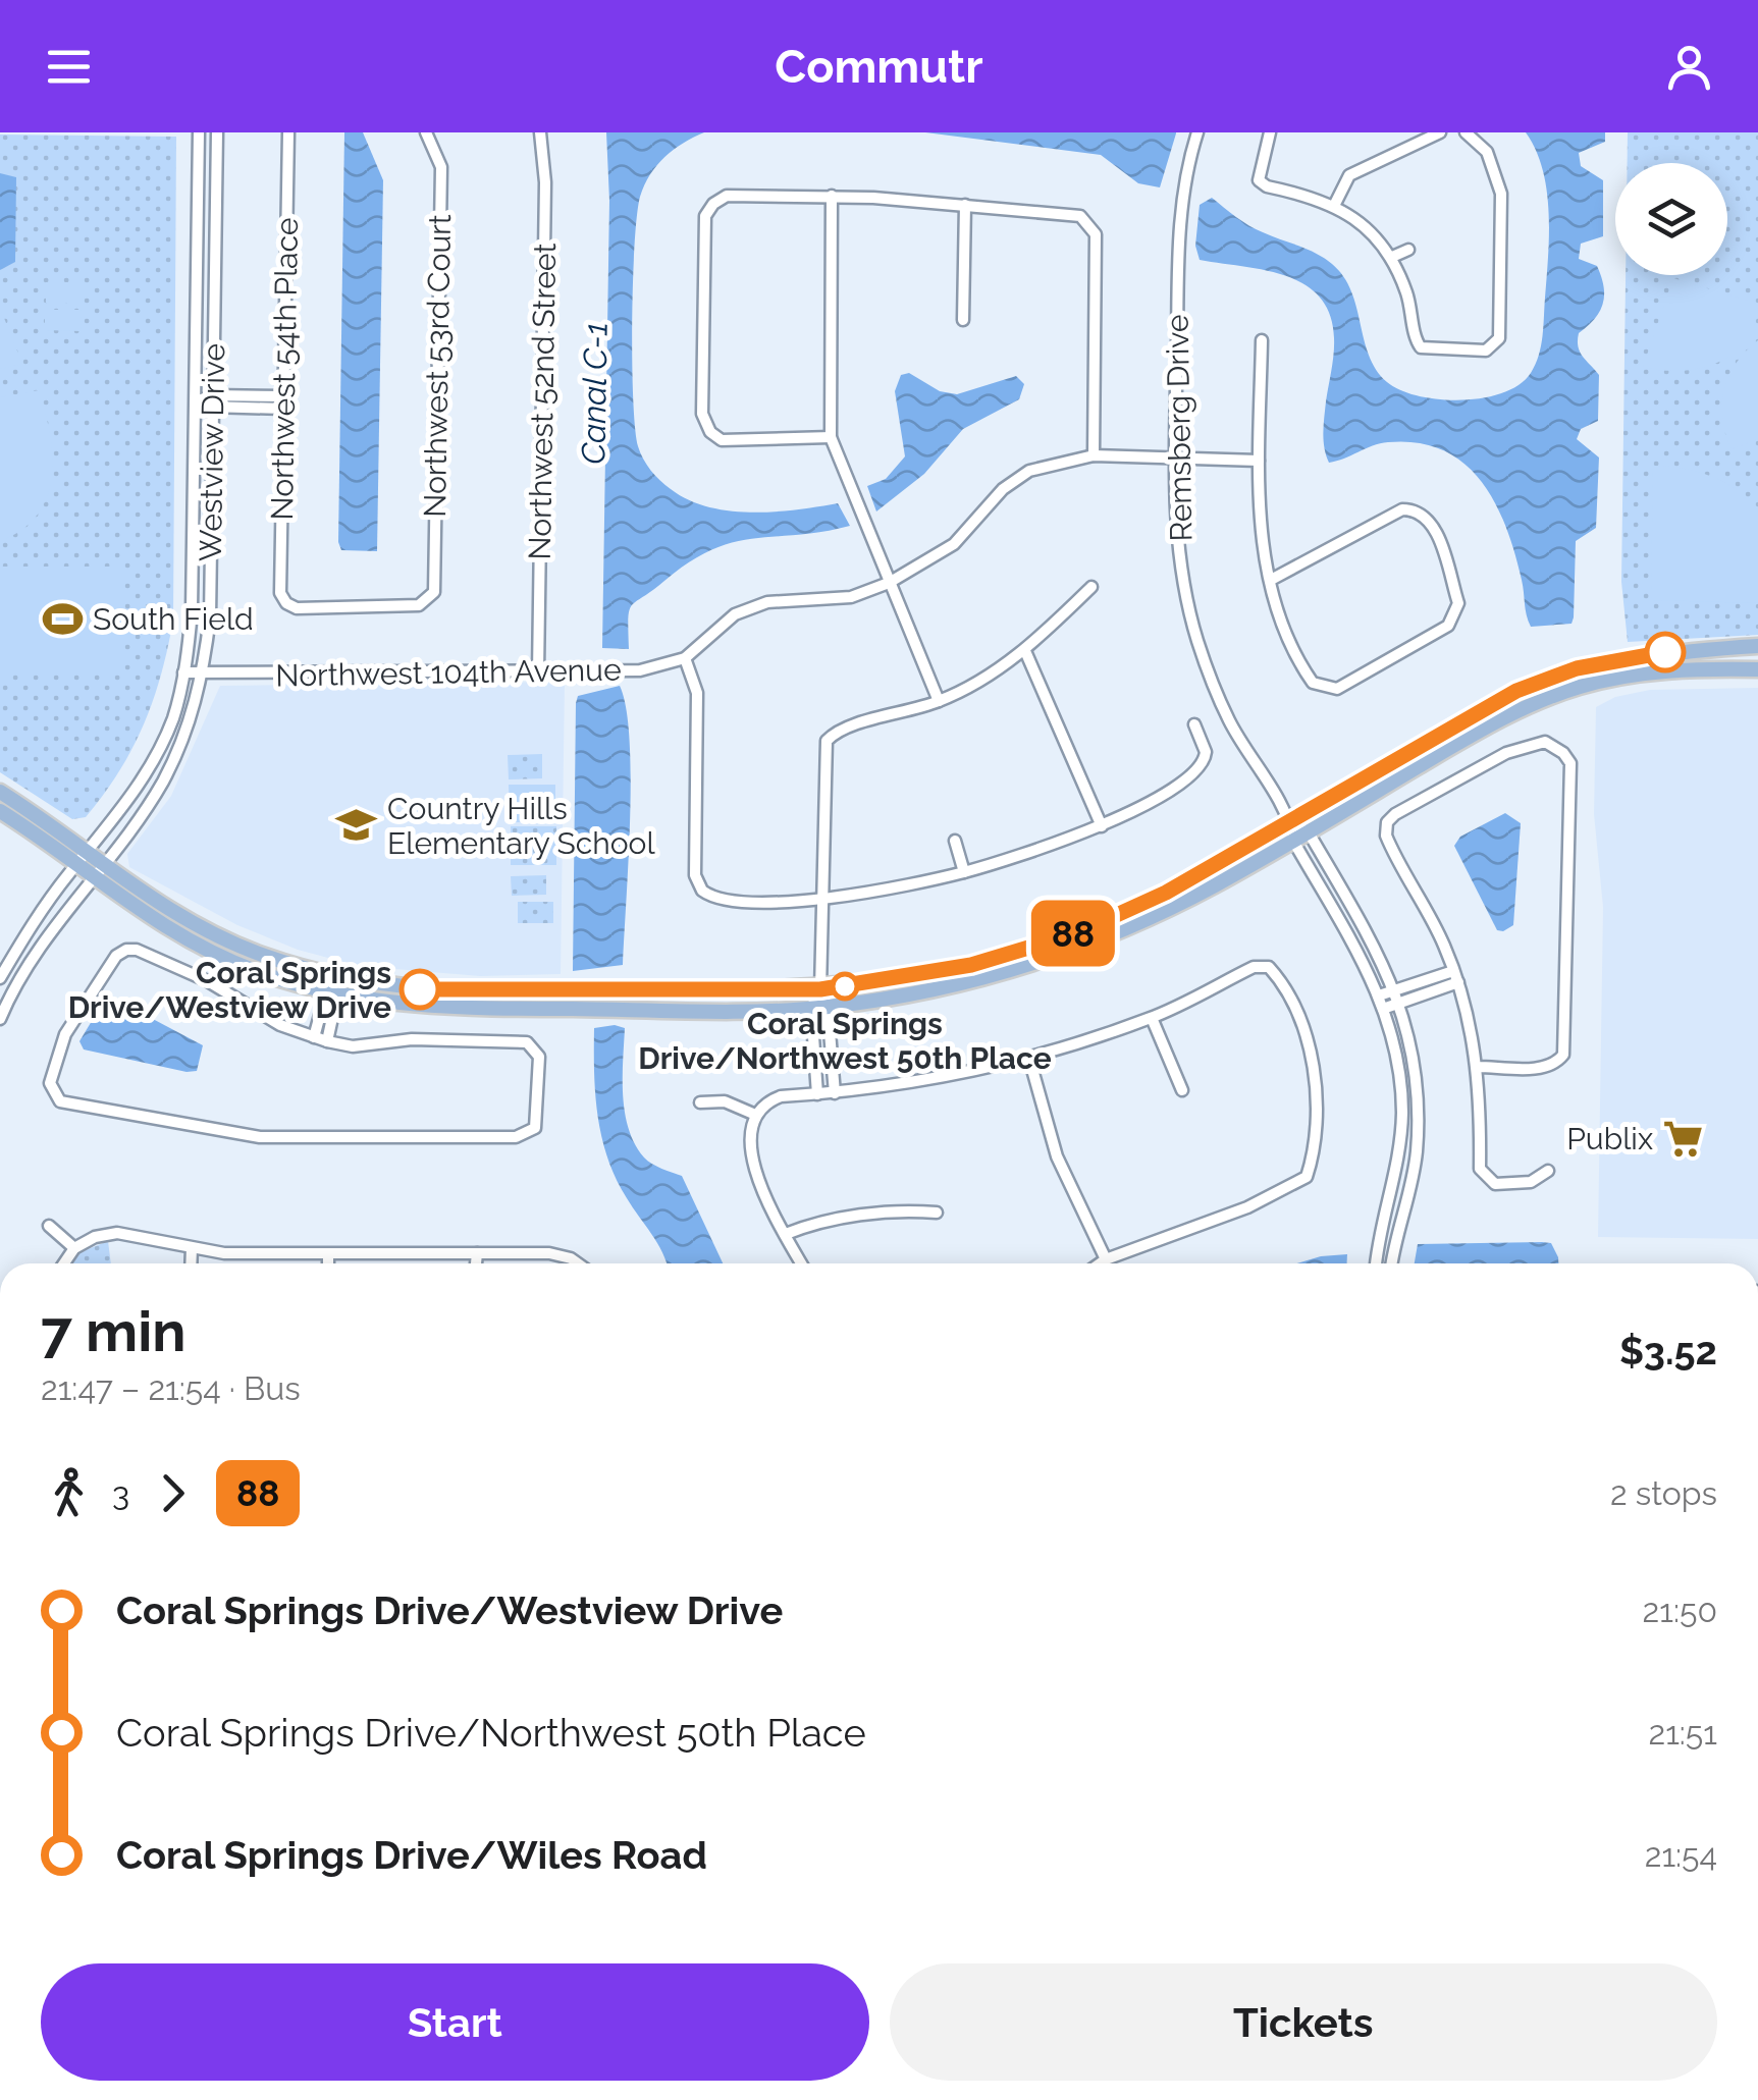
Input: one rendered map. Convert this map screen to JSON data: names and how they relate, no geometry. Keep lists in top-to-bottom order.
{
  "streets": {
    "street": [
      "Northwest 53rd Court",
      "Northwest 54th Place",
      "Northwest 52nd Street",
      "Remsberg Drive",
      "Westview Drive",
      "Northwest 104th Avenue"
    ]
  },
  "crossings": [
    ["Northwest 53rd Court", "Northwest 54th Place"],
    ["Northwest 52nd Street", "Northwest 104th Avenue"],
    ["Remsberg Drive", "Northwest 104th Avenue"],
    ["Westview Drive", "Northwest 104th Avenue"]
  ],
  "water": ["Canal C-1"],
  "places": {
    "sports": ["South Field"],
    "school or university": ["Country Hills Elementary School"],
    "other": ["Coral Springs Drive/Northwest 50th Place", "Coral Springs Drive/Westview Drive"],
    "supermarket": ["Publix"]
  },
  "lines": ["bus line 88"],
  "page": {
    "header": "Commutr",
    "on_map": "88",
    "heading": ["7 min", "21:47 – 21:54 · Bus", "$3.52"],
    "legs": ["3", "88", "2 stops"],
    "list": [
      {
        "name": "Coral Springs Drive/Westview Drive",
        "value": "21:50"
      },
      {
        "name": "Coral Springs Drive/Northwest 50th Place",
        "value": "21:51"
      },
      {
        "name": "Coral Springs Drive/Wiles Road",
        "value": "21:54"
      }
    ],
    "buttons": ["Start", "Tickets"]
  }
}
